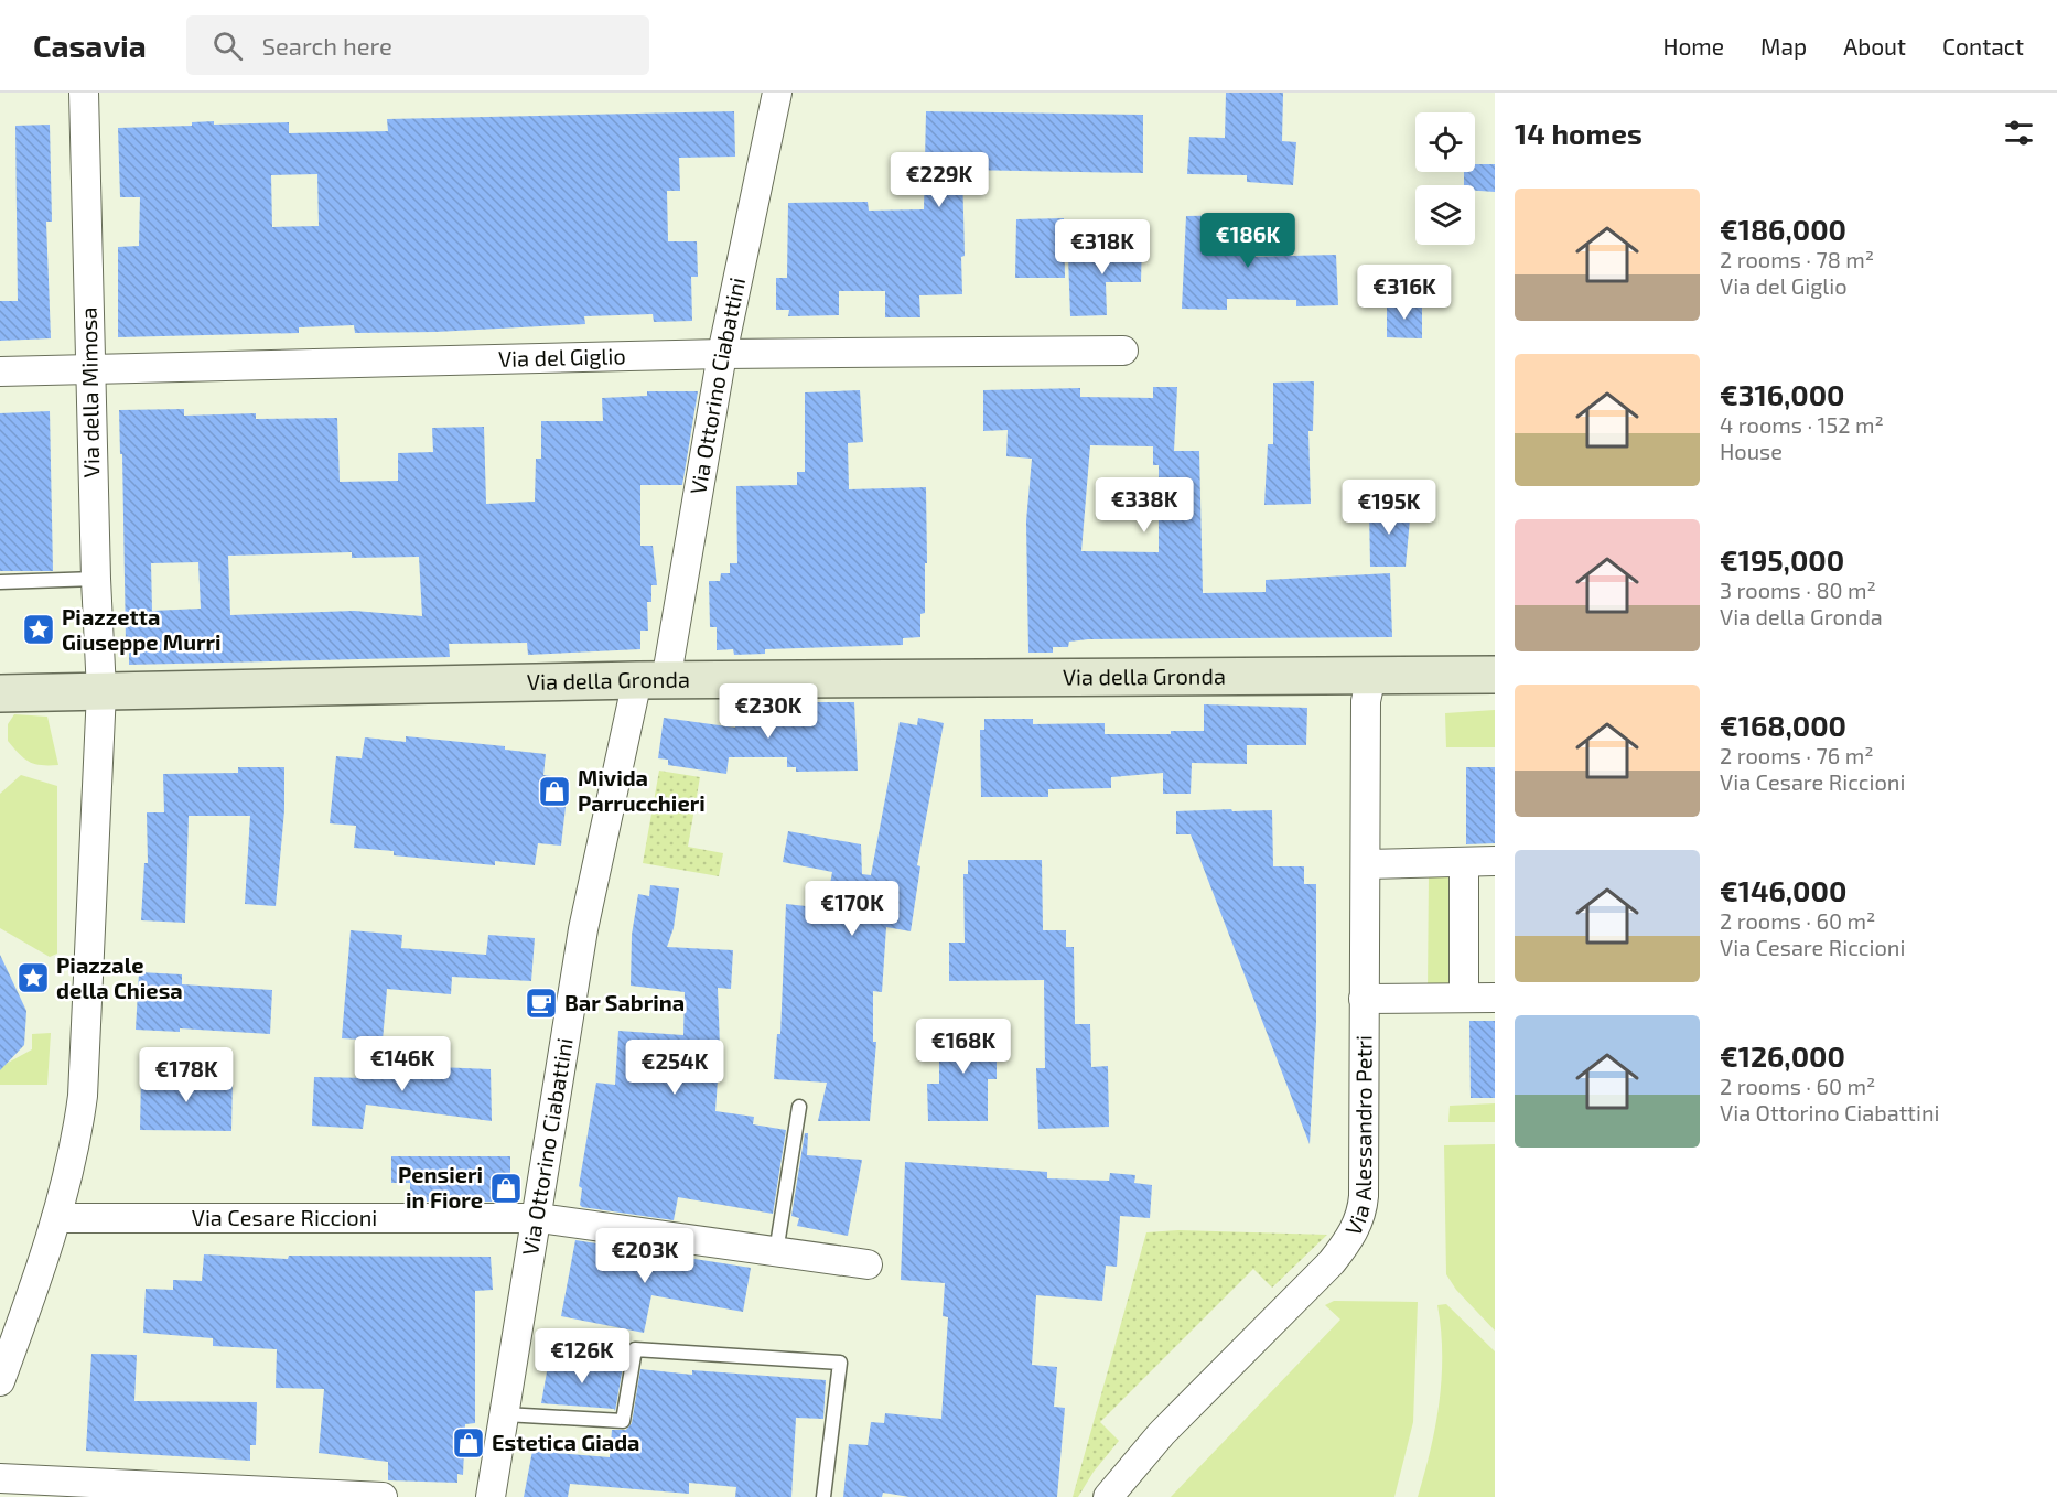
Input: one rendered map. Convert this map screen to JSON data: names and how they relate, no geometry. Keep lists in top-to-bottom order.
{
  "streets": {
    "street": [
      "Via del Giglio",
      "Via Ottorino Ciabattini",
      "Via della Mimosa",
      "Via della Gronda",
      "Via Alessandro Petri",
      "Via Cesare Riccioni"
    ]
  },
  "crossings": [
    ["Via del Giglio", "Via Ottorino Ciabattini"],
    ["Via del Giglio", "Via della Mimosa"],
    ["Via Ottorino Ciabattini", "Via della Gronda"],
    ["Via Ottorino Ciabattini", "Via Cesare Riccioni"],
    ["Via della Mimosa", "Via della Gronda"],
    ["Via della Mimosa", "Via Cesare Riccioni"],
    ["Via della Gronda", "Via Alessandro Petri"]
  ],
  "places": {
    "place": ["Piazzetta Giuseppe Murri", "Piazzale della Chiesa"],
    "shop": ["Mivida Parrucchieri", "Pensieri in Fiore", "Estetica Giada"],
    "cafe": ["Bar Sabrina"]
  },
  "page": {
    "header": "Casavia",
    "search": "Search here",
    "nav": [
      "Home",
      "Map",
      "About",
      "Contact"
    ],
    "heading": "14 homes",
    "price": [
      "€229K",
      "€186K",
      "€318K",
      "€316K",
      "€338K",
      "€195K",
      "€230K",
      "€170K",
      "€168K",
      "€146K",
      "€254K",
      "€178K",
      "€203K",
      "€126K"
    ],
    "list": [
      {
        "name": "€186,000",
        "note": "2 rooms · 78 m² · Via del Giglio"
      },
      {
        "name": "€316,000",
        "note": "4 rooms · 152 m² · House"
      },
      {
        "name": "€195,000",
        "note": "3 rooms · 80 m² · Via della Gronda"
      },
      {
        "name": "€168,000",
        "note": "2 rooms · 76 m² · Via Cesare Riccioni"
      },
      {
        "name": "€146,000",
        "note": "2 rooms · 60 m² · Via Cesare Riccioni"
      },
      {
        "name": "€126,000",
        "note": "2 rooms · 60 m² · Via Ottorino Ciabattini"
      }
    ]
  }
}
